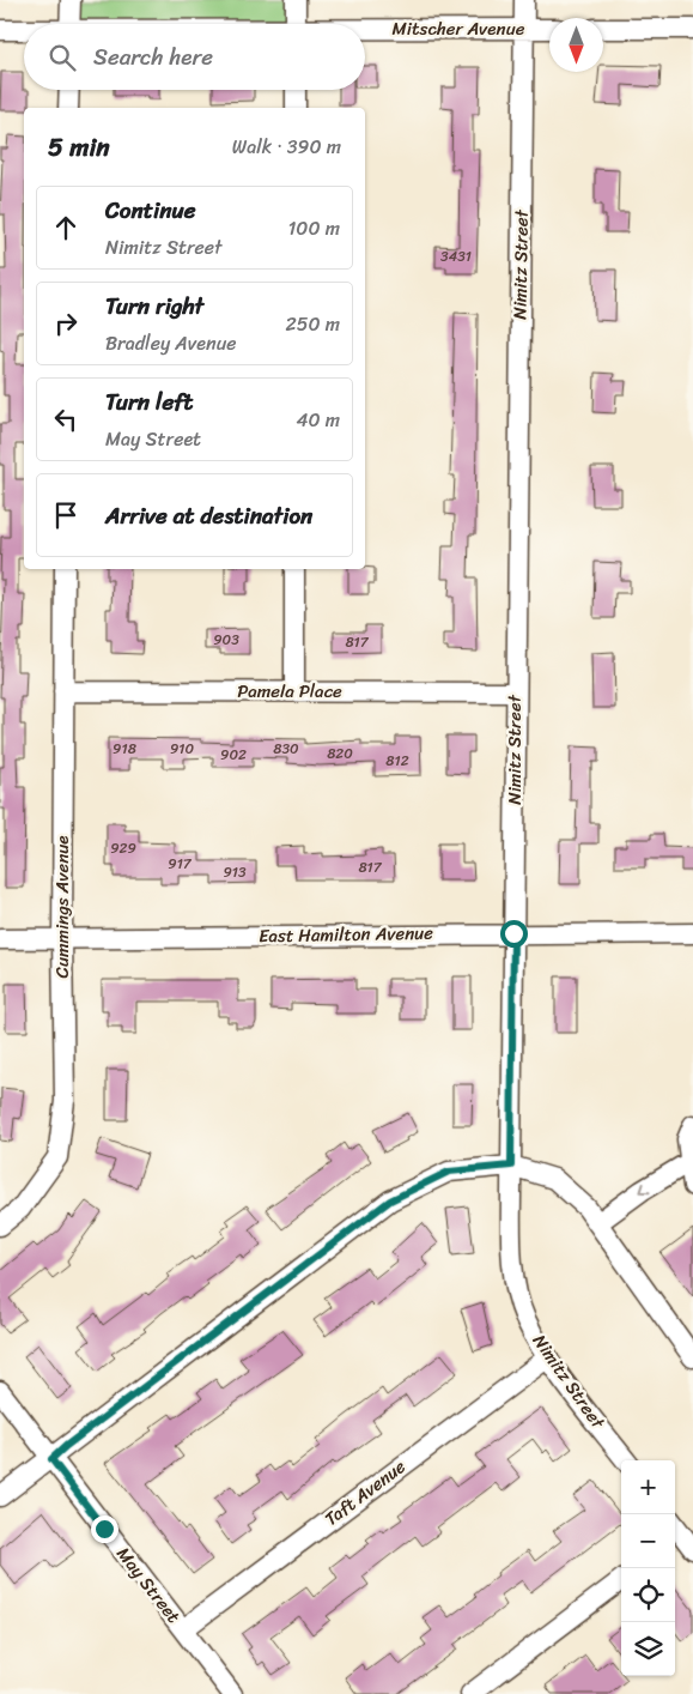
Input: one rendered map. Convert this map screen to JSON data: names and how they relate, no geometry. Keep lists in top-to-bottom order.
{
  "streets": {
    "street": [
      "Mitscher Avenue",
      "Nimitz Street",
      "Pamela Place",
      "Cummings Avenue",
      "East Hamilton Avenue",
      "Taft Avenue",
      "May Street"
    ]
  },
  "crossings": [
    ["Mitscher Avenue", "Nimitz Street"],
    ["Nimitz Street", "Pamela Place"],
    ["Nimitz Street", "East Hamilton Avenue"],
    ["Nimitz Street", "Taft Avenue"],
    ["Pamela Place", "Cummings Avenue"],
    ["Cummings Avenue", "East Hamilton Avenue"],
    ["Taft Avenue", "May Street"]
  ],
  "house_numbers": [
    "3431",
    "903",
    "817",
    "918",
    "910",
    "830",
    "820",
    "902",
    "812",
    "929",
    "917",
    "817",
    "913"
  ],
  "north": "bottom",
  "page": {
    "search": "Search here",
    "heading": ["5 min", "Walk · 390 m"],
    "list": [
      ["Continue", "Nimitz Street", "100 m"],
      ["Turn right", "Bradley Avenue", "250 m"],
      ["Turn left", "May Street", "40 m"],
      "Arrive at destination"
    ],
    "map_buttons": ["+", "−"]
  }
}
